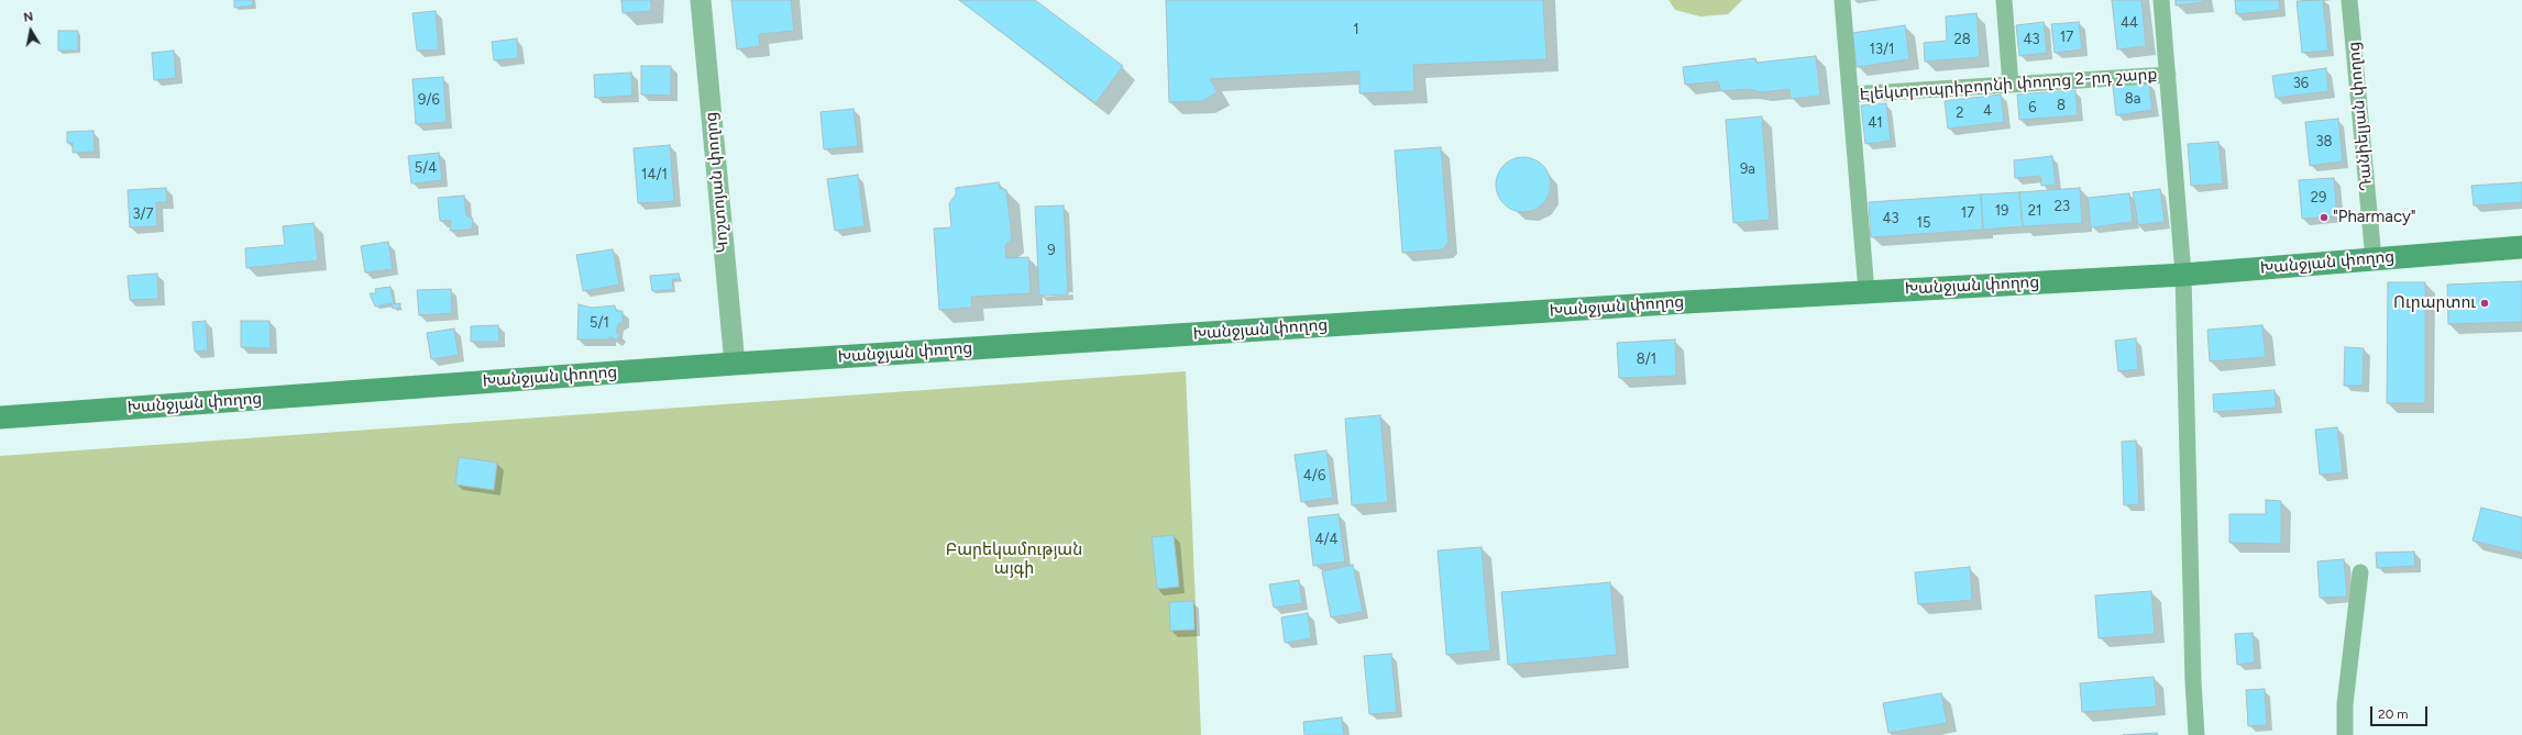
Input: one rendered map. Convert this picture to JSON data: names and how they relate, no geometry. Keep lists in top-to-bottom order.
{
  "streets": {
    "main road": ["Խանջյան փողոց"],
    "street": ["Էլեկտրոպրիբորնի փողոց 2-րդ շարք", "Դանիելյան փողոց", "Կոշտոյան փողոց"]
  },
  "crossings": [
    ["Դանիելյան փողոց", "Խանջյան փողոց"],
    ["Կոշտոյան փողոց", "Խանջյան փողոց"]
  ],
  "parks": ["Բարեկամության այգի"],
  "places": ["\"Pharmacy\"", "Ուրարտու"],
  "house_numbers": [
    "44",
    "1",
    "17",
    "28",
    "43",
    "13/1",
    "36",
    "8a",
    "9/6",
    "8",
    "6",
    "4",
    "2",
    "41",
    "38",
    "5/4",
    "9a",
    "14/1",
    "29",
    "23",
    "19",
    "21",
    "17",
    "3/7",
    "43",
    "15",
    "9",
    "5/1",
    "8/1",
    "4/6",
    "4/4"
  ],
  "scale_bar": "20 m",
  "north": "top"
}
